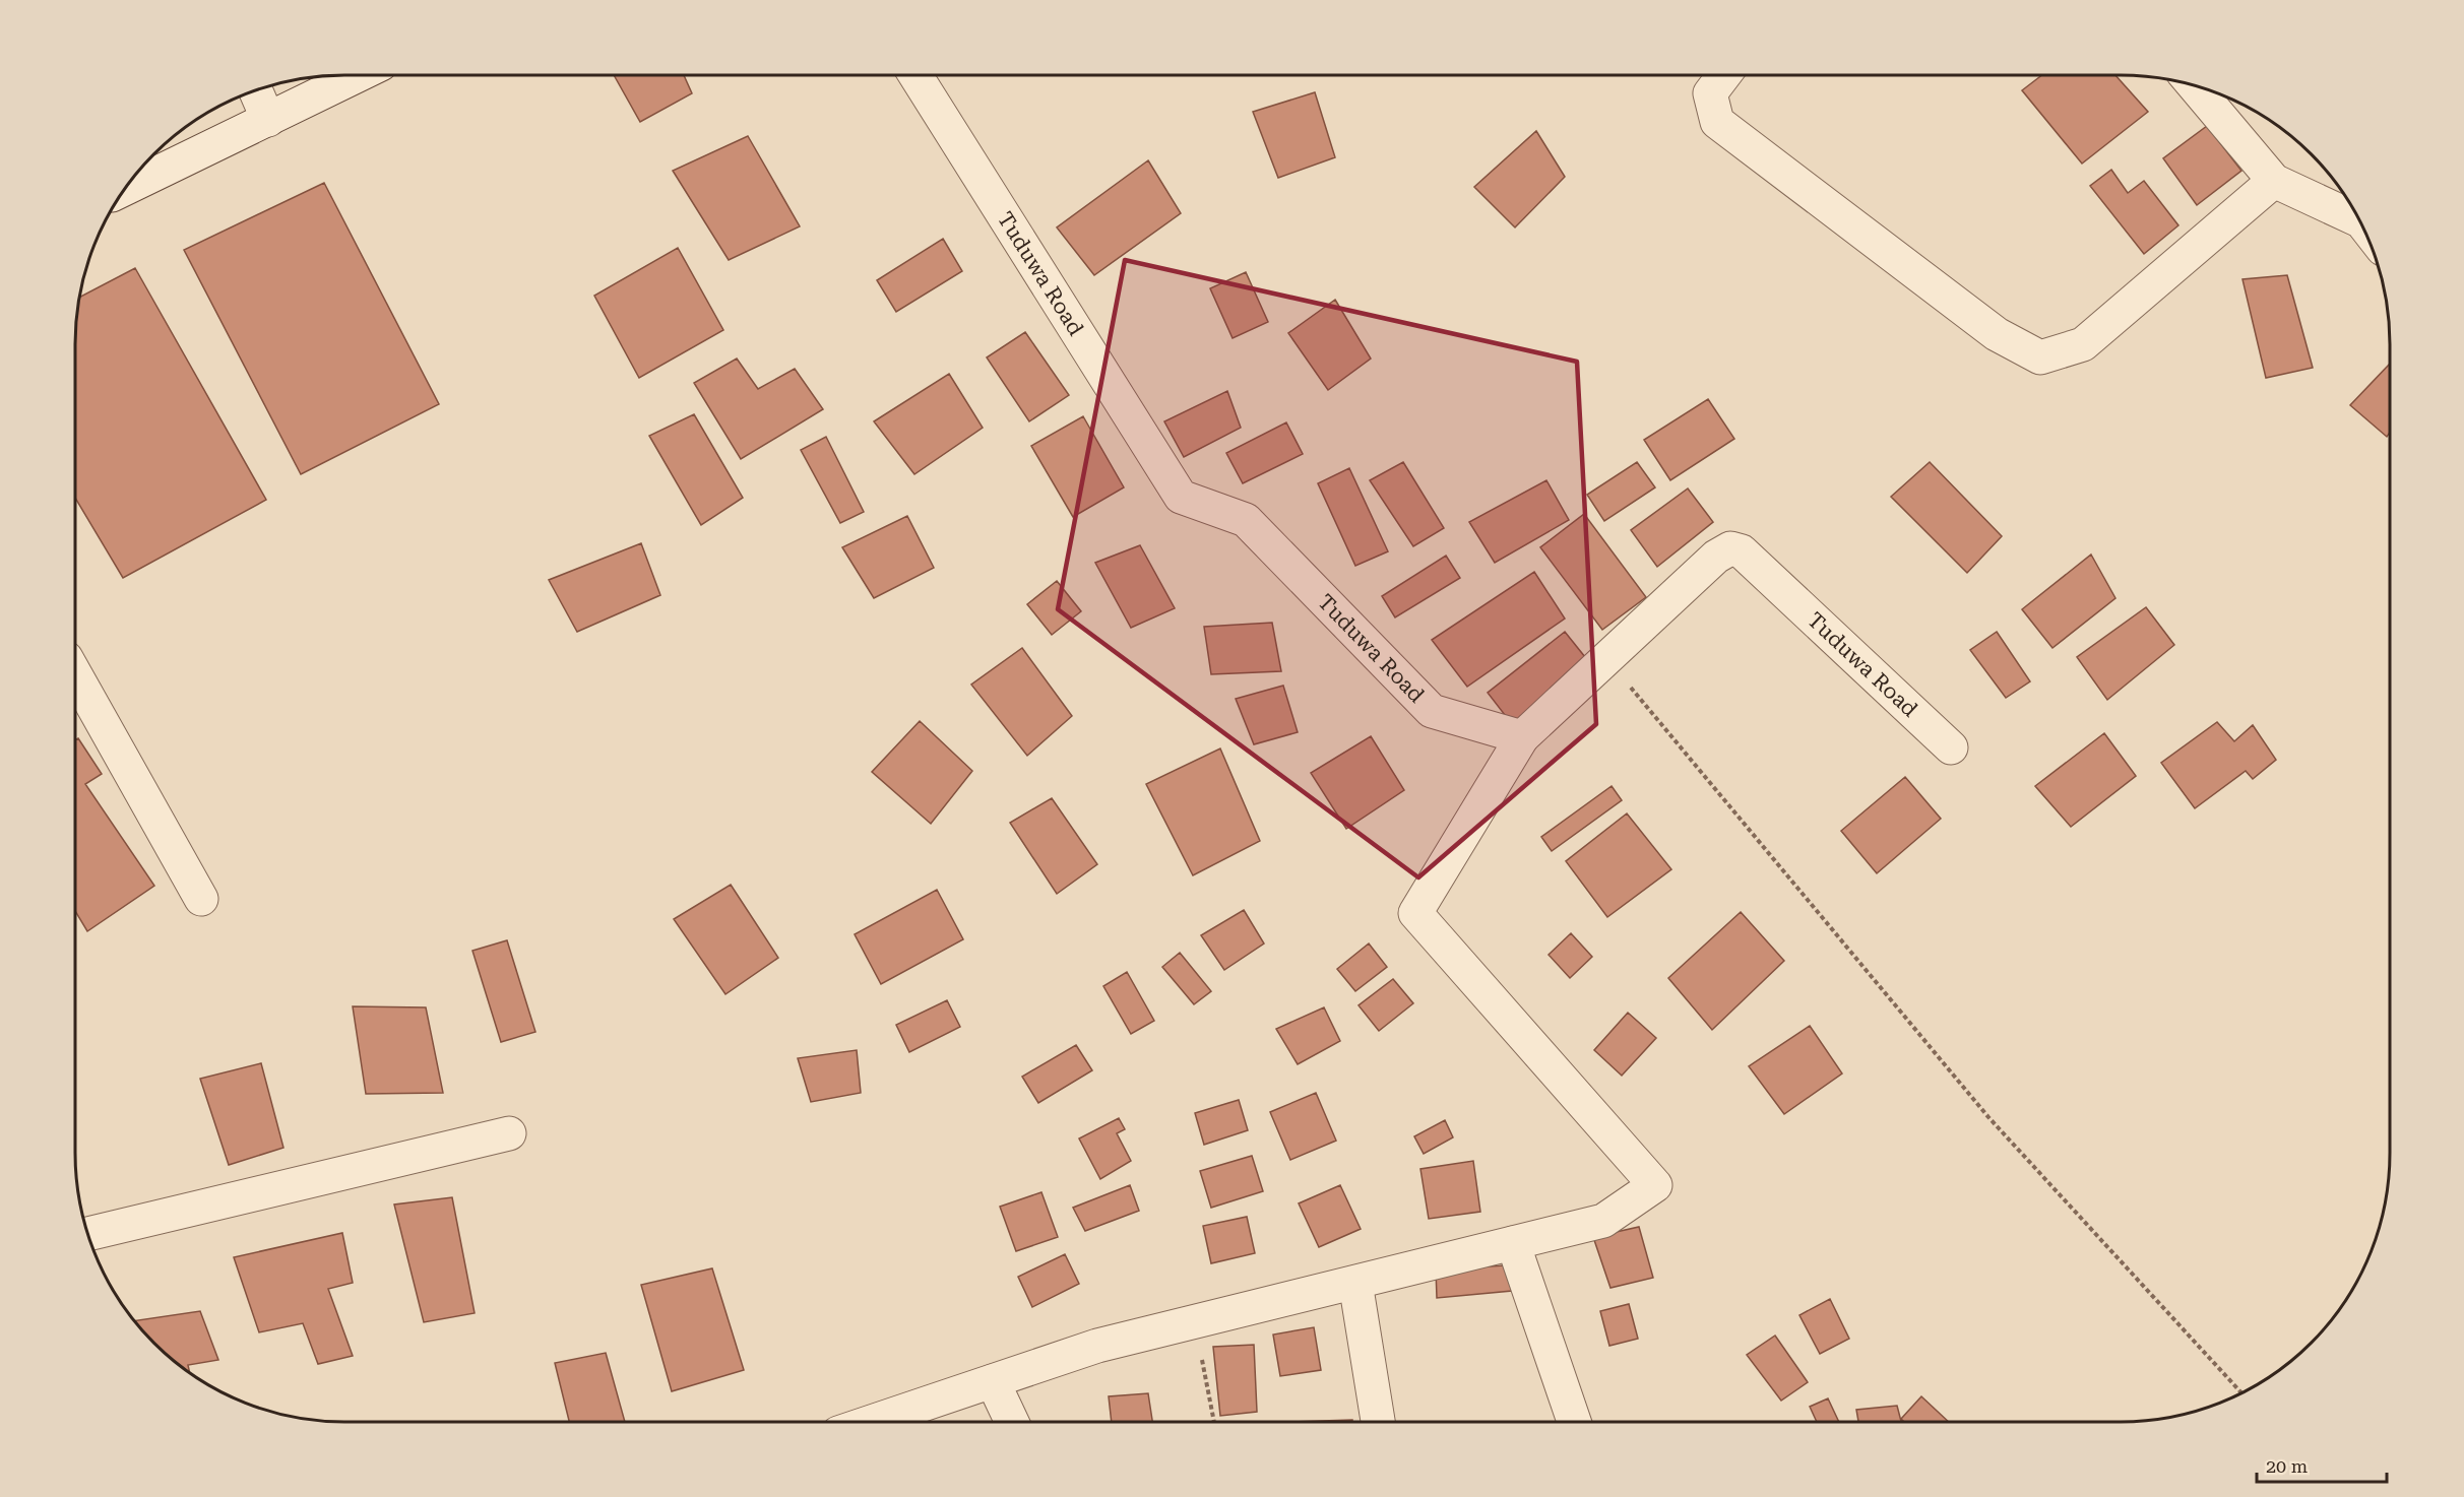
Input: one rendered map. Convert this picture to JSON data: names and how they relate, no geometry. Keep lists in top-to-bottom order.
{
  "streets": {
    "street": ["Tuduwa Road"]
  },
  "scale_bar": "20 m"
}
